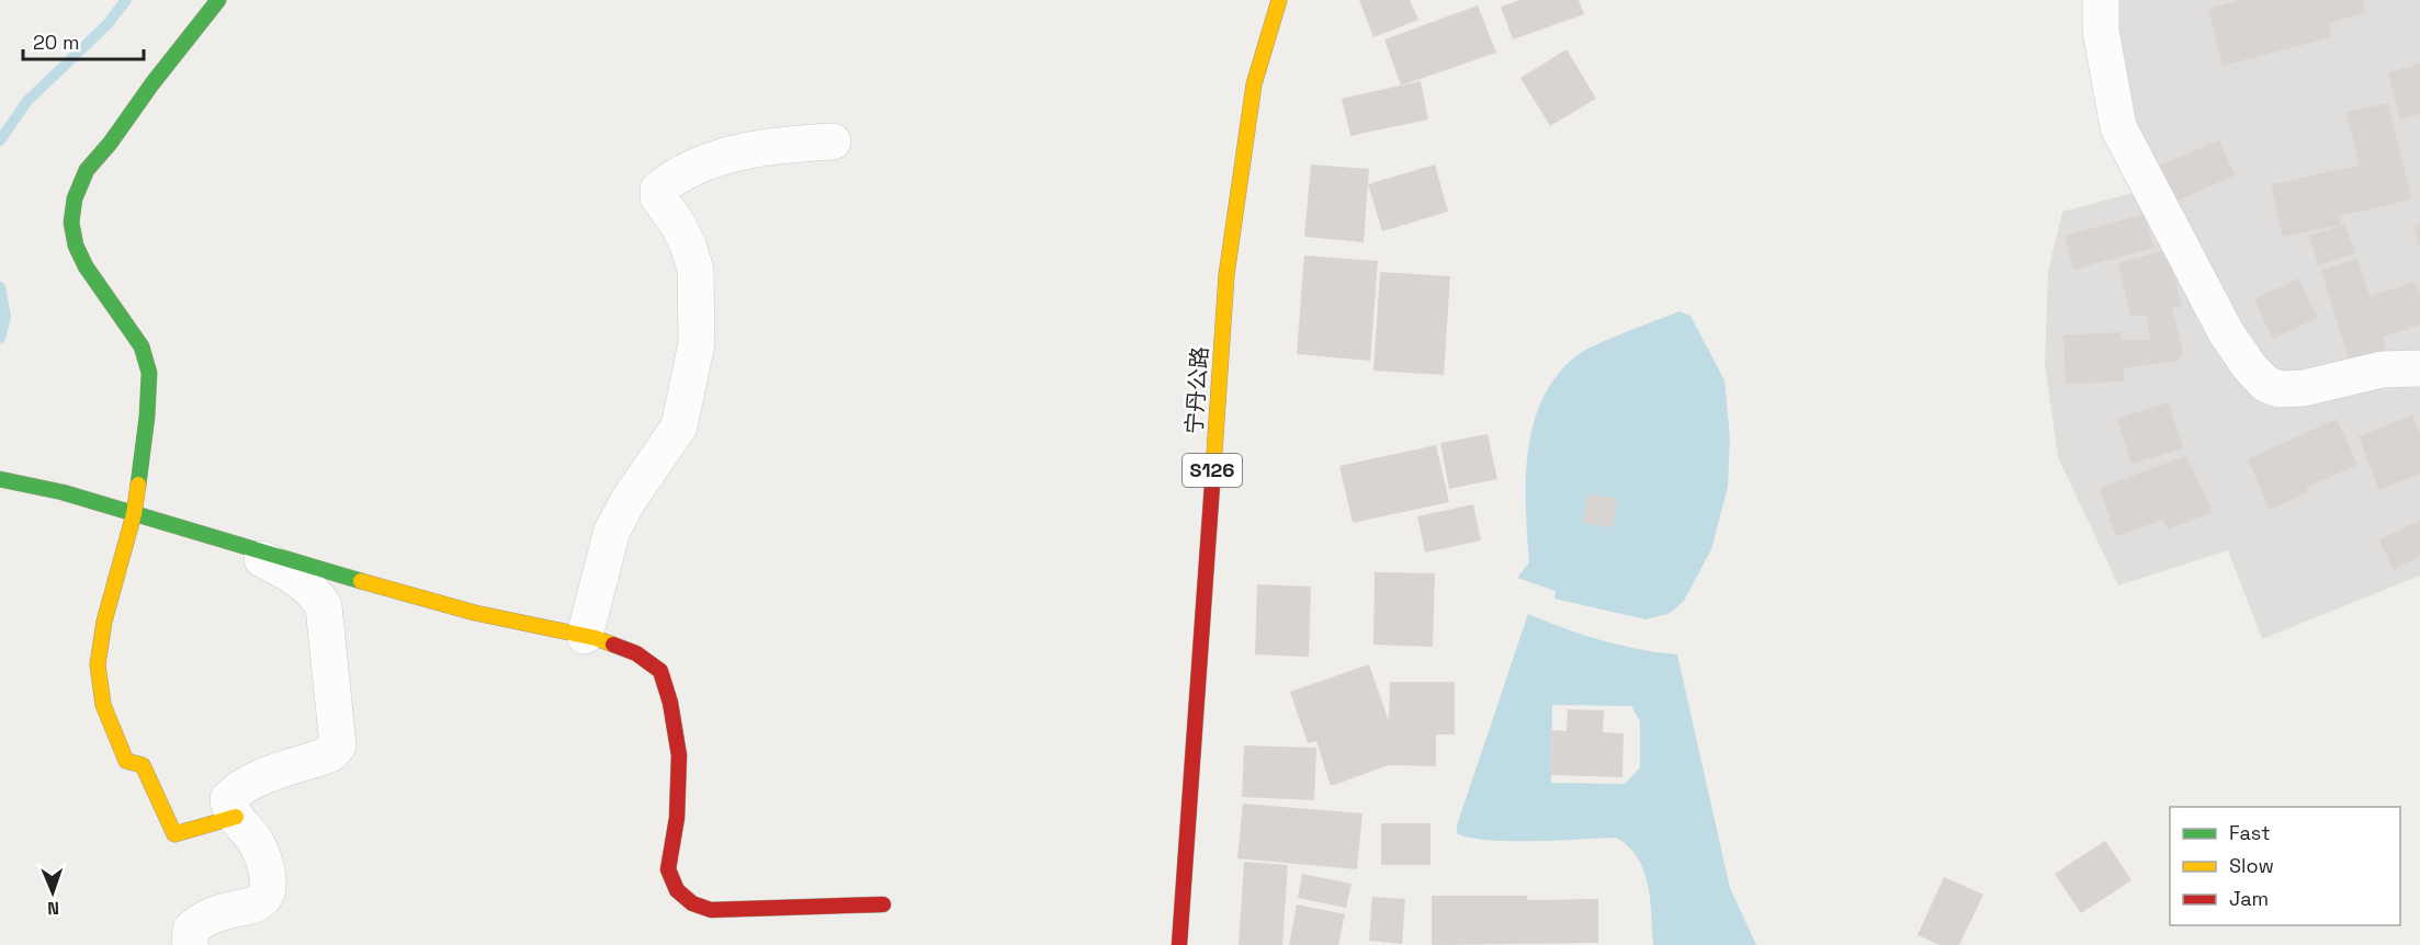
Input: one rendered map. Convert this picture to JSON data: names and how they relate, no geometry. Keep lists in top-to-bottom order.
{
  "streets": {
    "street": ["宁丹公路", "S126"]
  },
  "legend": ["Fast", "Slow", "Jam"],
  "scale_bar": "20 m",
  "north": "bottom"
}
